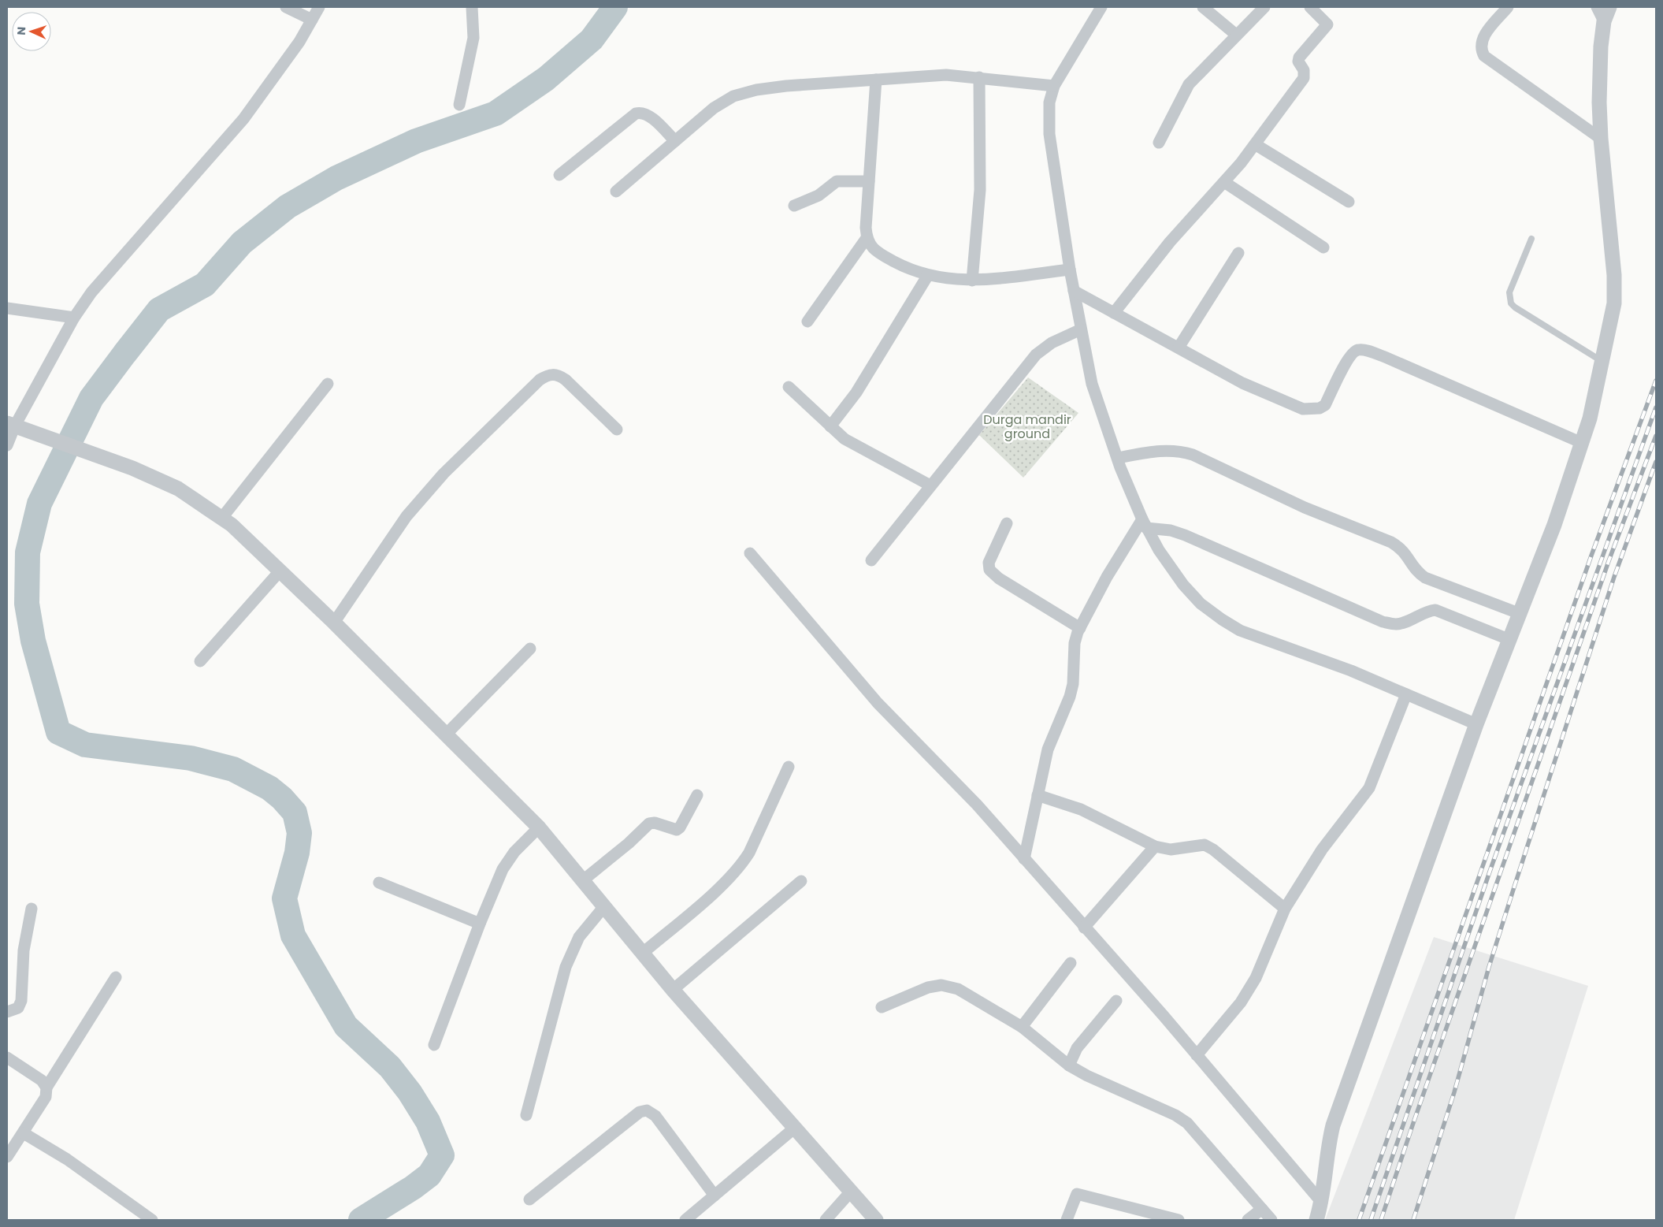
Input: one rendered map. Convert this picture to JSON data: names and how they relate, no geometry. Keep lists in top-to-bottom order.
{
  "parks": ["Durga mandir ground"],
  "north": "left"
}
